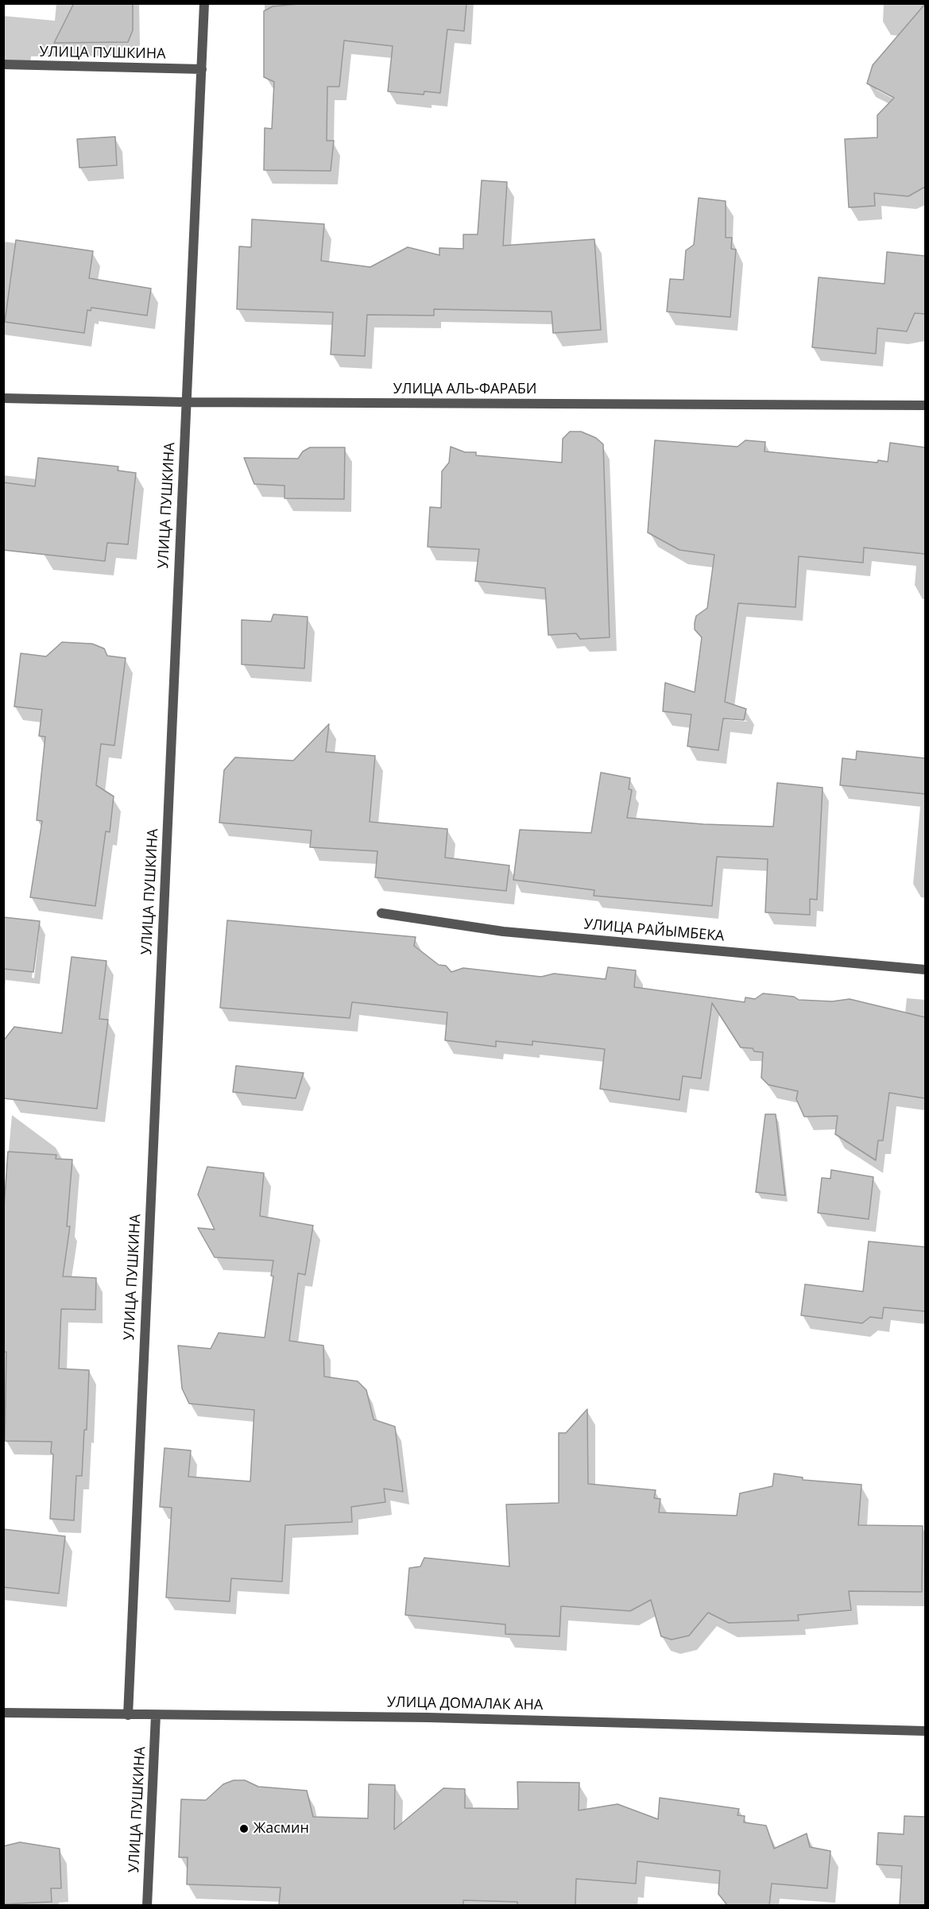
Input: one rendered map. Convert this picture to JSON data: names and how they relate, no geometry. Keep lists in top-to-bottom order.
{
  "streets": {
    "street": [
      "УЛИЦА ПУШКИНА",
      "УЛИЦА АЛЬ-ФАРАБИ",
      "УЛИЦА РАЙЫМБЕКА",
      "УЛИЦА ДОМАЛАК АНА"
    ]
  },
  "crossings": [
    ["УЛИЦА ПУШКИНА", "УЛИЦА АЛЬ-ФАРАБИ"],
    ["УЛИЦА ПУШКИНА", "УЛИЦА ДОМАЛАК АНА"]
  ],
  "places": ["Жасмин"]
}
